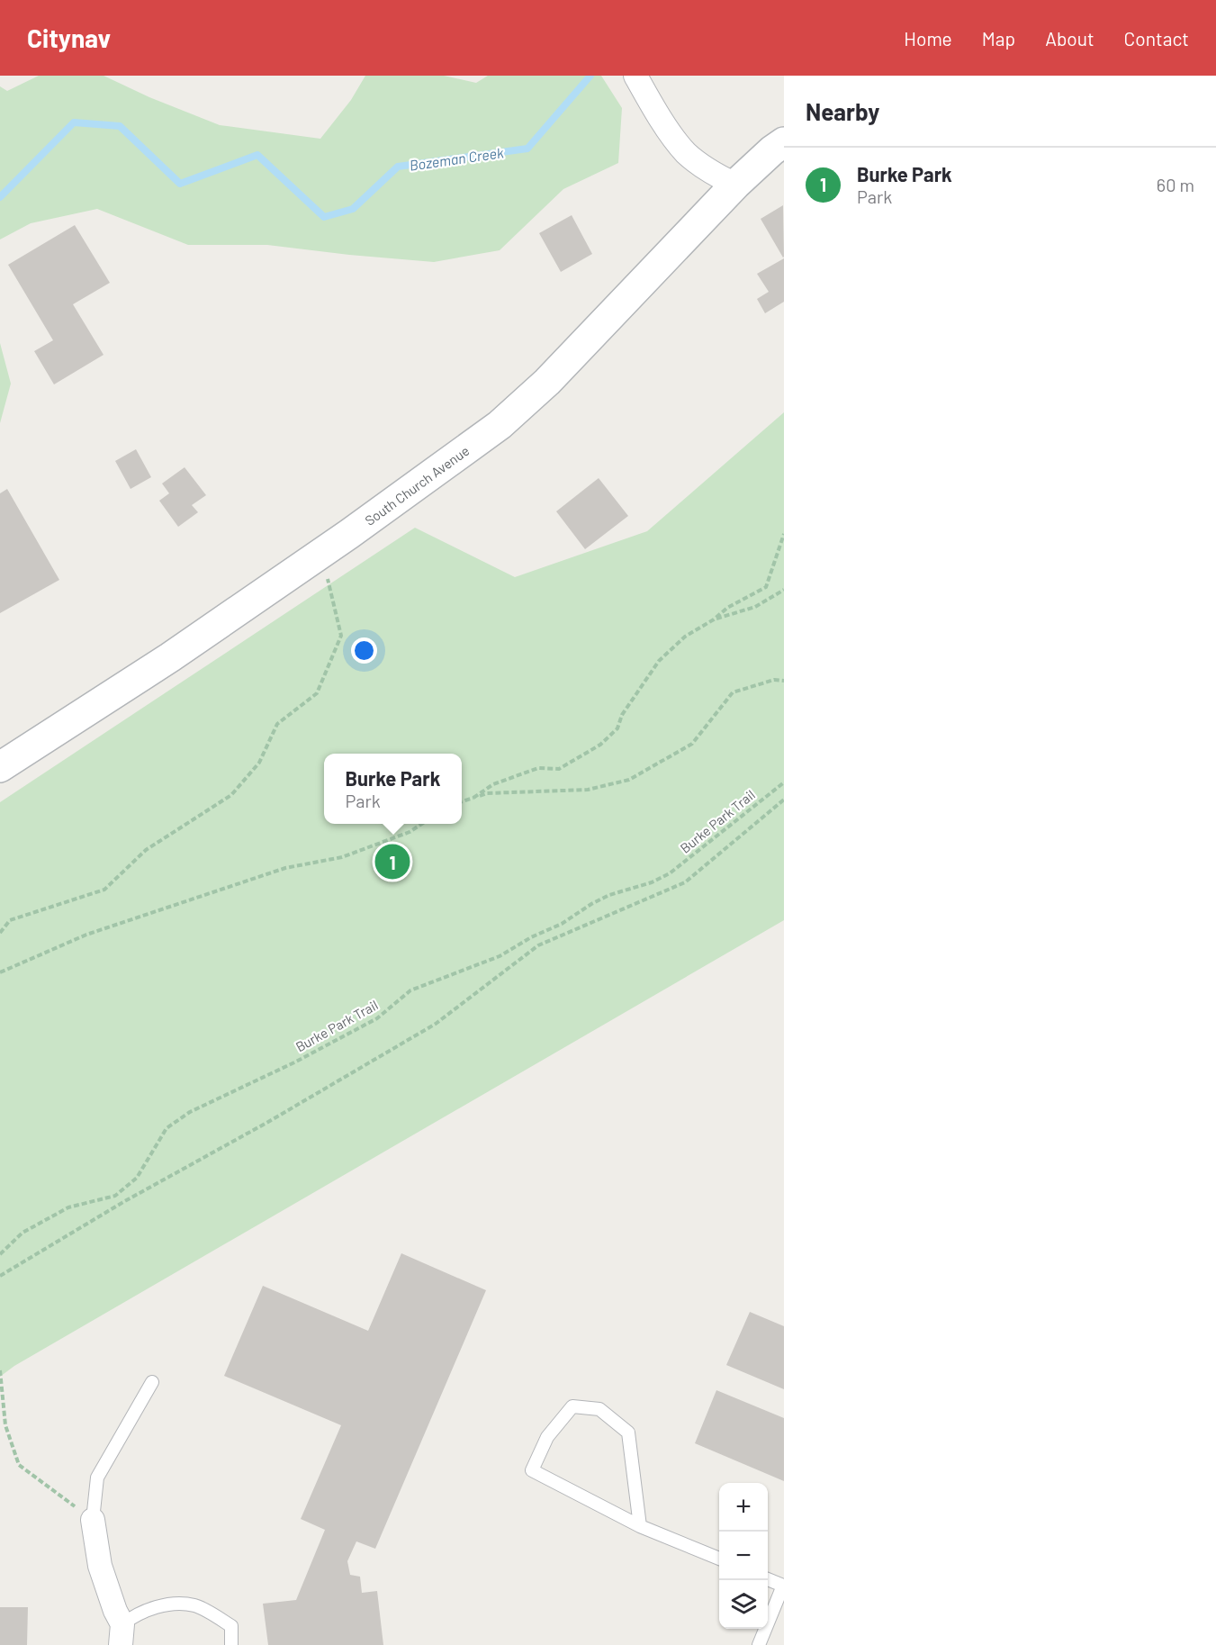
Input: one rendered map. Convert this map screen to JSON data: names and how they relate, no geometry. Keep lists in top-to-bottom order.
{
  "streets": {
    "street": ["South Church Avenue"],
    "path": ["Burke Park Trail"]
  },
  "water": ["Bozeman Creek"],
  "page": {
    "header": "Citynav",
    "nav": [
      "Home",
      "Map",
      "About",
      "Contact"
    ],
    "heading": "Nearby",
    "list": [
      {
        "mark": "1",
        "name": "Burke Park",
        "note": "Park",
        "value": "60 m"
      }
    ],
    "popup": ["Burke Park", "Park"],
    "pins": "1",
    "map_buttons": ["+", "−"]
  }
}
